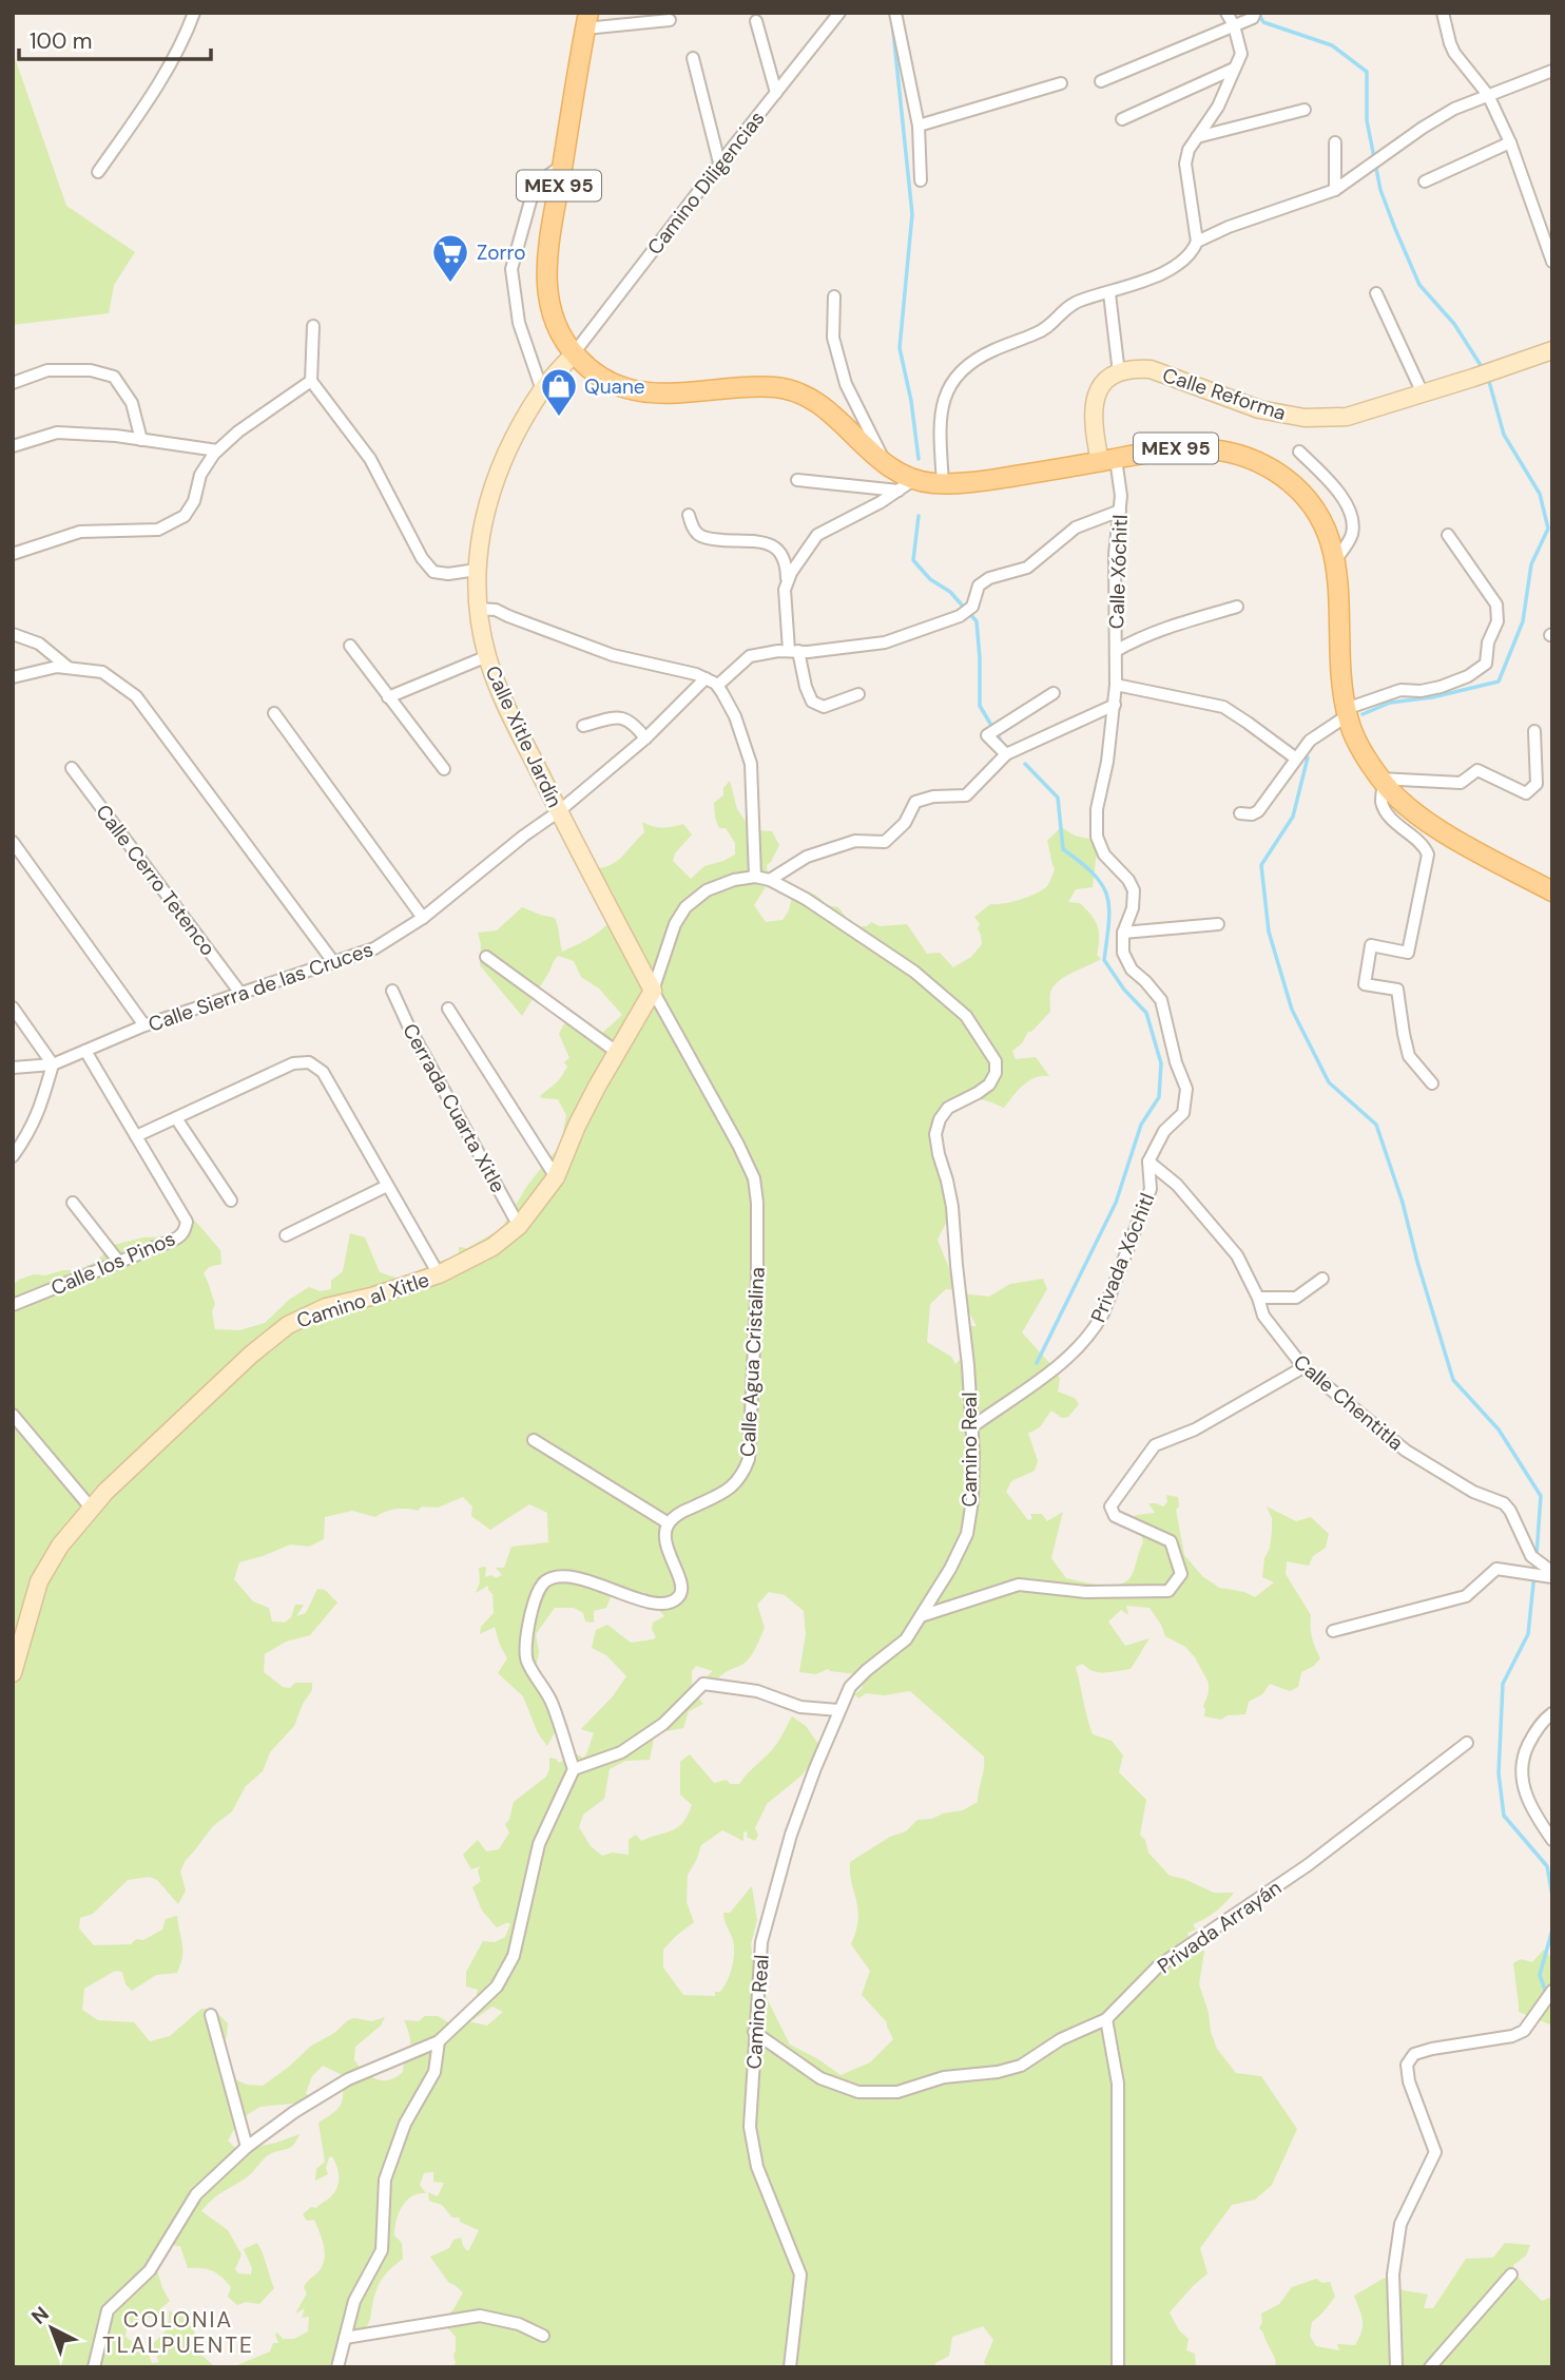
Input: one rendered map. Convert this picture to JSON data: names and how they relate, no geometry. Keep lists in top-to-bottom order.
{
  "streets": {
    "main road": ["MEX 95"],
    "street": [
      "Camino Diligencias",
      "Calle Reforma",
      "Calle Xóchitl",
      "Calle Xitle Jardín",
      "Calle Cerro Tetenco",
      "Calle Sierra de las Cruces",
      "Cerrada Cuarta Xitle",
      "Privada Xóchitl",
      "Calle los Pinos",
      "Camino al Xitle",
      "Calle Agua Cristalina",
      "Calle Chentitla",
      "Camino Real",
      "Privada Arrayán"
    ]
  },
  "crossings": [
    ["Camino Diligencias", "MEX 95"],
    ["Camino Diligencias", "Calle Xitle Jardín"],
    ["MEX 95", "Calle Xóchitl"],
    ["MEX 95", "Calle Xitle Jardín"],
    ["Calle Xóchitl", "Privada Xóchitl"],
    ["Calle Xóchitl", "Calle Chentitla"],
    ["Calle Xitle Jardín", "Calle Sierra de las Cruces"],
    ["Calle Xitle Jardín", "Camino al Xitle"],
    ["Calle Xitle Jardín", "Calle Agua Cristalina"],
    ["Calle Xitle Jardín", "Camino Real"],
    ["Calle Cerro Tetenco", "Calle Sierra de las Cruces"],
    ["Calle Sierra de las Cruces", "Calle los Pinos"],
    ["Cerrada Cuarta Xitle", "Camino al Xitle"],
    ["Privada Xóchitl", "Calle Chentitla"],
    ["Privada Xóchitl", "Camino Real"],
    ["Camino al Xitle", "Calle Agua Cristalina"],
    ["Camino al Xitle", "Camino Real"],
    ["Calle Agua Cristalina", "Camino Real"],
    ["Camino Real", "Privada Arrayán"]
  ],
  "districts": ["COLONIA TLALPUENTE"],
  "places": {
    "supermarket": ["Zorro"],
    "shop": ["Quane"]
  },
  "scale_bar": "100 m",
  "north": "top left"
}
